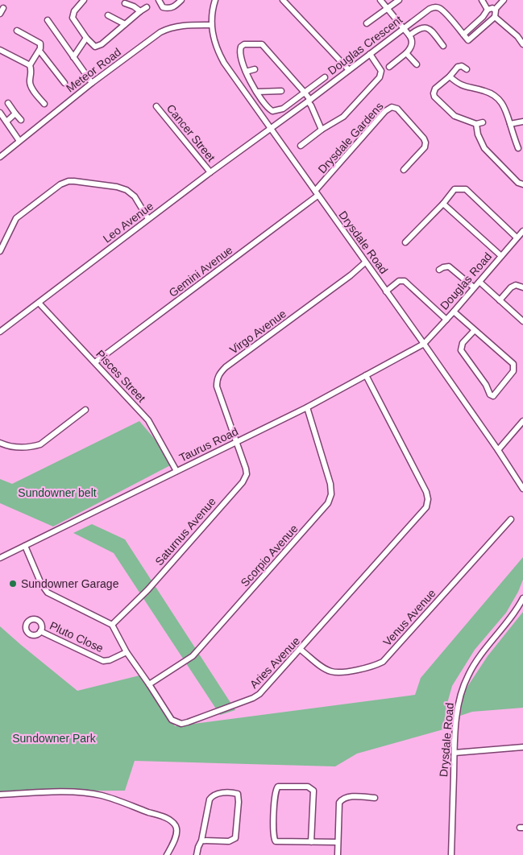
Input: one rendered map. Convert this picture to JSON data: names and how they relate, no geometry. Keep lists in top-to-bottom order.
{
  "streets": {
    "street": [
      "Douglas Crescent",
      "Meteor Road",
      "Cancer Street",
      "Drysdale Gardens",
      "Leo Avenue",
      "Drysdale Road",
      "Gemini Avenue",
      "Douglas Road",
      "Virgo Avenue",
      "Pisces Street",
      "Taurus Road",
      "Saturnus Avenue",
      "Scorpio Avenue",
      "Venus Avenue",
      "Pluto Close",
      "Aries Avenue"
    ]
  },
  "crossings": [
    ["Douglas Crescent", "Leo Avenue"],
    ["Douglas Crescent", "Drysdale Road"],
    ["Meteor Road", "Drysdale Road"],
    ["Cancer Street", "Leo Avenue"],
    ["Drysdale Gardens", "Drysdale Road"],
    ["Drysdale Gardens", "Gemini Avenue"],
    ["Leo Avenue", "Drysdale Road"],
    ["Leo Avenue", "Pisces Street"],
    ["Drysdale Road", "Gemini Avenue"],
    ["Drysdale Road", "Douglas Road"],
    ["Drysdale Road", "Virgo Avenue"],
    ["Drysdale Road", "Taurus Road"],
    ["Gemini Avenue", "Pisces Street"],
    ["Douglas Road", "Taurus Road"],
    ["Virgo Avenue", "Taurus Road"],
    ["Virgo Avenue", "Saturnus Avenue"],
    ["Pisces Street", "Taurus Road"],
    ["Taurus Road", "Saturnus Avenue"],
    ["Taurus Road", "Scorpio Avenue"],
    ["Taurus Road", "Aries Avenue"],
    ["Saturnus Avenue", "Aries Avenue"],
    ["Scorpio Avenue", "Aries Avenue"],
    ["Venus Avenue", "Aries Avenue"],
    ["Pluto Close", "Aries Avenue"]
  ],
  "parks": ["Sundowner belt", "Sundowner Park"],
  "places": ["Sundowner Garage"]
}
